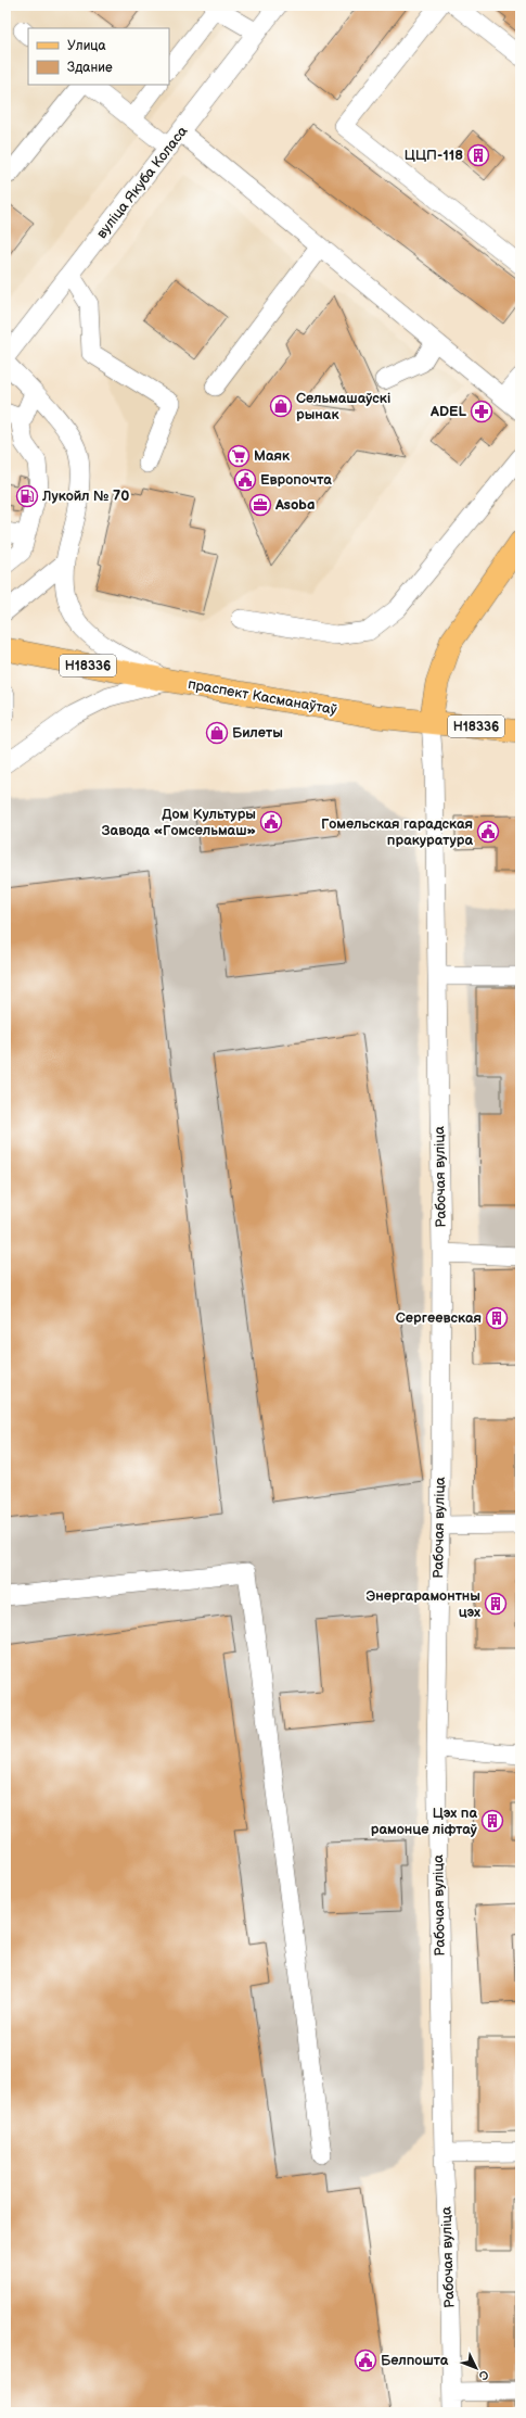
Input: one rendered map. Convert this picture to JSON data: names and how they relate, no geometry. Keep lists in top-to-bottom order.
{
  "streets": {
    "main road": ["Н18336", "праспект Касманаўтаў"],
    "street": ["вуліца Якуба Коласа", "Рабочая вуліца"]
  },
  "crossings": [
    ["праспект Касманаўтаў", "Рабочая вуліца"]
  ],
  "places": {
    "building": [
      "ЦЦП-118",
      "Сергеевская",
      "Энергарамонтны цэх",
      "Цэх па рамонце ліфтаў"
    ],
    "shop": ["Сельмашаўскі рынак", "Билеты"],
    "pharmacy": ["ADEL"],
    "supermarket": ["Маяк"],
    "public building": [
      "Европочта",
      "Дом Культуры Завода «Гомсельмаш»",
      "Гомельская гарадская пракуратура",
      "Белпошта"
    ],
    "fuel station": ["Лукойл № 70"],
    "office": ["Asoba"]
  },
  "legend": ["Улица", "Здание"],
  "north": "bottom right"
}
